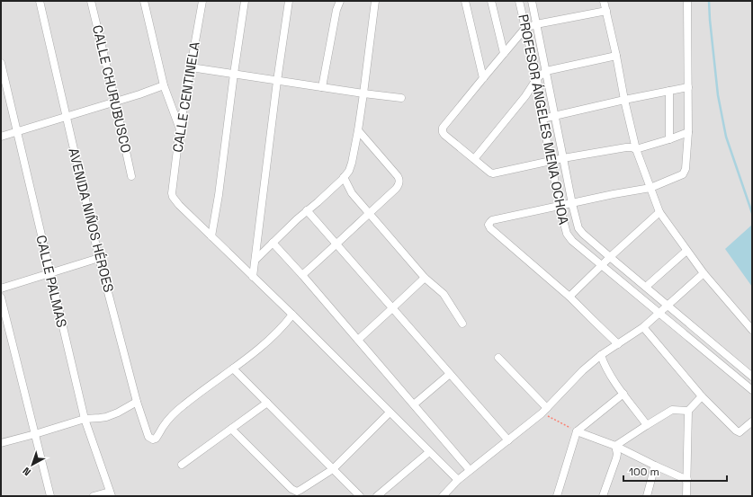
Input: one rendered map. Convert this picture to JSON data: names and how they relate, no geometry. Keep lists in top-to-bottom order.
{
  "streets": {
    "street": [
      "CALLE CHURUBUSCO",
      "CALLE CENTINELA",
      "PROFESOR ÁNGELES MENA OCHOA",
      "AVENIDA NIÑOS HÉROES",
      "CALLE PALMAS"
    ]
  },
  "scale_bar": "100 m",
  "north": "bottom left"
}
